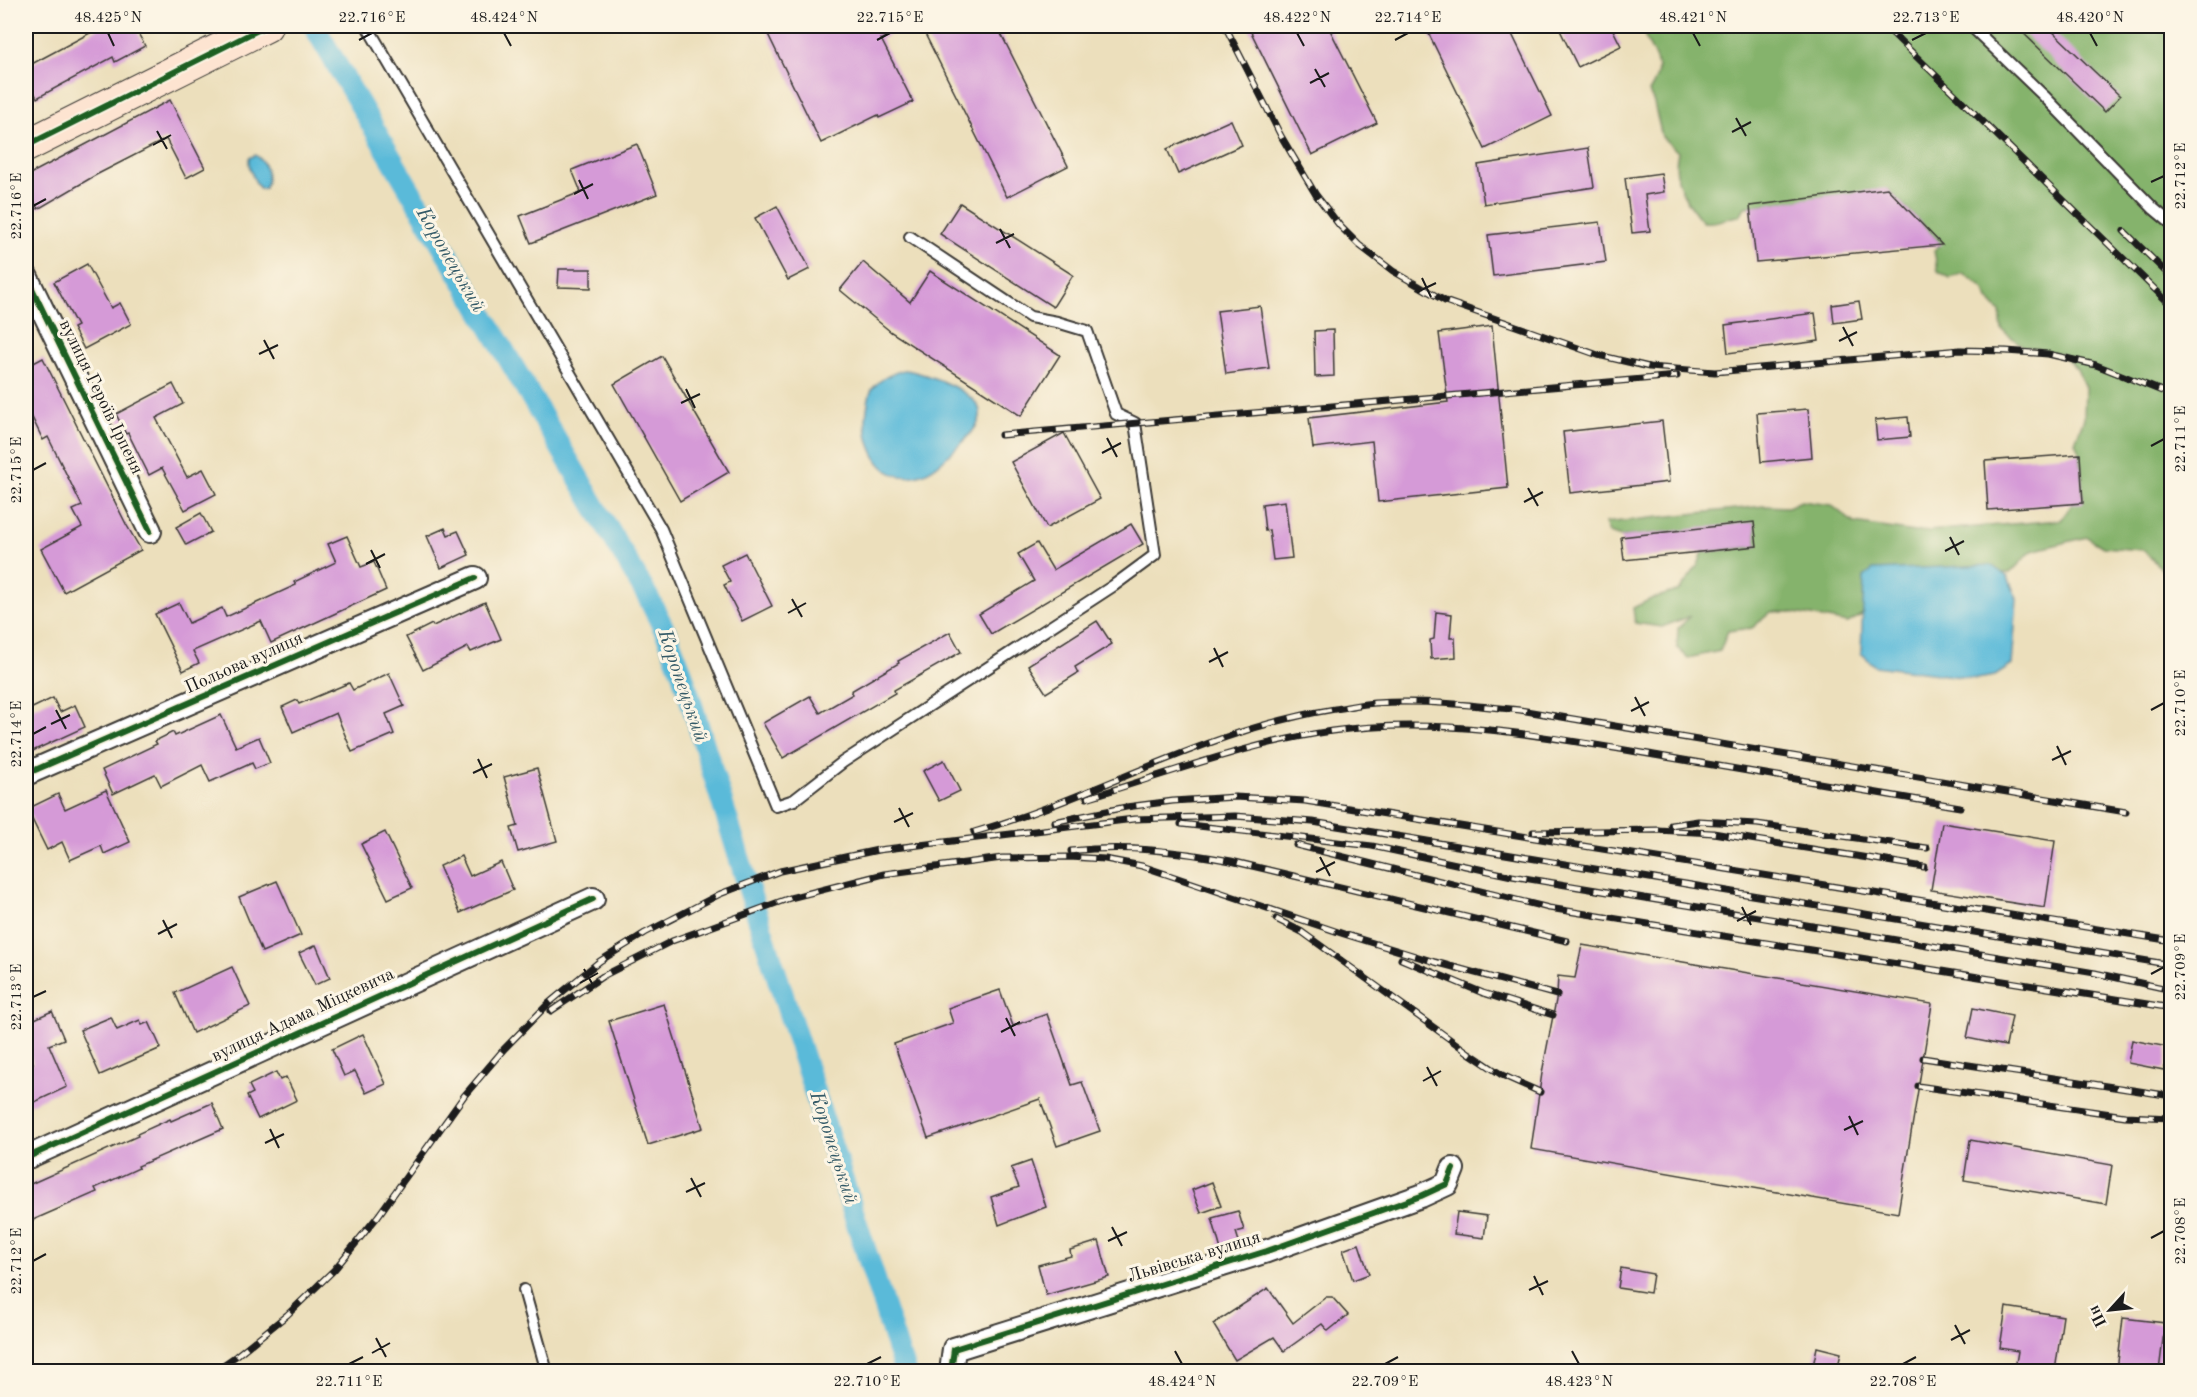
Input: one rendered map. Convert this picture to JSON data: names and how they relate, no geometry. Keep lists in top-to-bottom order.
{
  "streets": {
    "street": [
      "вулиця Героїв Ірпеня",
      "Польова вулиця",
      "вулиця Адама Міцкевича",
      "Львівська вулиця"
    ]
  },
  "water": ["Коропецький"],
  "north": "bottom left",
  "coordinates": [
    "48.425°N",
    "22.716°E",
    "48.424°N",
    "22.715°E",
    "48.422°N",
    "22.714°E",
    "48.421°N",
    "22.713°E",
    "48.420°N",
    "22.712°E",
    "22.711°E",
    "22.710°E",
    "22.709°E",
    "22.708°E",
    "48.423°N"
  ]
}
